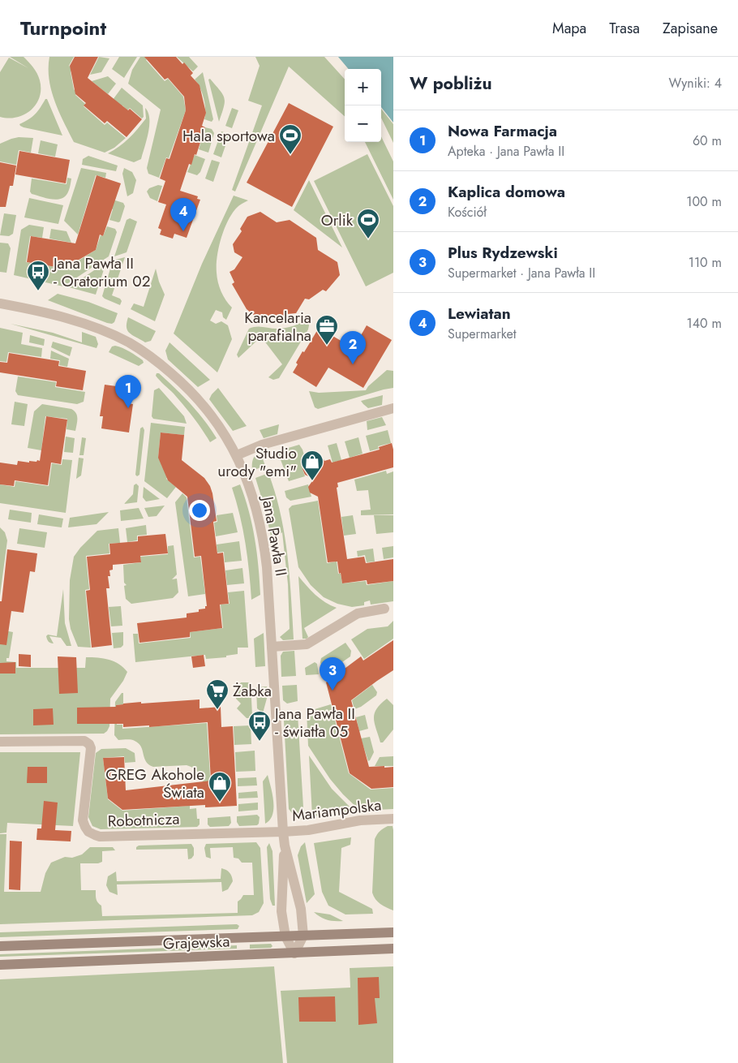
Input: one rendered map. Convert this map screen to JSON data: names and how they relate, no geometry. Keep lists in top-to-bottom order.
{
  "streets": {
    "main road": ["Grajewska"],
    "street": ["Jana Pawła II", "Mariampolska", "Robotnicza"]
  },
  "crossings": [
    ["Jana Pawła II", "Mariampolska"],
    ["Jana Pawła II", "Robotnicza"],
    ["Jana Pawła II", "Grajewska"],
    ["Mariampolska", "Robotnicza"]
  ],
  "places": {
    "sports": ["Hala sportowa", "Orlik"],
    "bus stop": ["Jana Pawła II - Oratorium 02", "Jana Pawła II - światła 05"],
    "office": ["Kancelaria parafialna"],
    "shop": ["Studio urody \"emi\"", "GREG Akohole Świata"],
    "supermarket": ["Żabka"]
  },
  "page": {
    "header": "Turnpoint",
    "nav": ["Mapa", "Trasa", "Zapisane"],
    "heading": ["W pobliżu", "Wyniki: 4"],
    "map_buttons": ["+", "−"],
    "list": [
      {
        "mark": "1",
        "name": "Nowa Farmacja",
        "note": "Apteka · Jana Pawła II",
        "value": "60 m"
      },
      {
        "mark": "2",
        "name": "Kaplica domowa",
        "note": "Kościół",
        "value": "100 m"
      },
      {
        "mark": "3",
        "name": "Plus Rydzewski",
        "note": "Supermarket · Jana Pawła II",
        "value": "110 m"
      },
      {
        "mark": "4",
        "name": "Lewiatan",
        "note": "Supermarket",
        "value": "140 m"
      }
    ],
    "pins": [
      "4",
      "2",
      "1",
      "3"
    ]
  }
}
